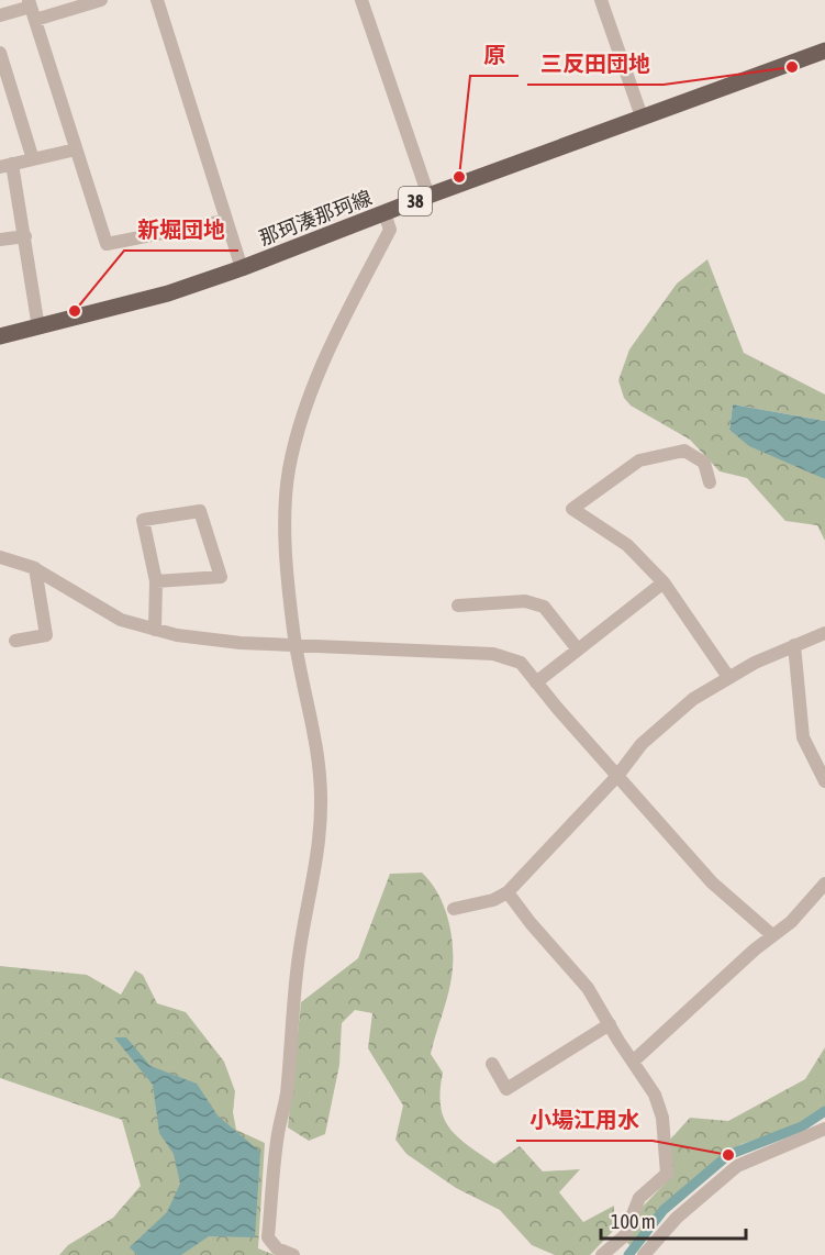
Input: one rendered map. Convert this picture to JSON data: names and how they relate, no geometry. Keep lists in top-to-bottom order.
{
  "streets": {
    "main road": ["38", "那珂湊那珂線"]
  },
  "places": [
    "三反田団地",
    "原",
    "新堀団地",
    "小場江用水"
  ],
  "scale_bar": "100 m"
}
